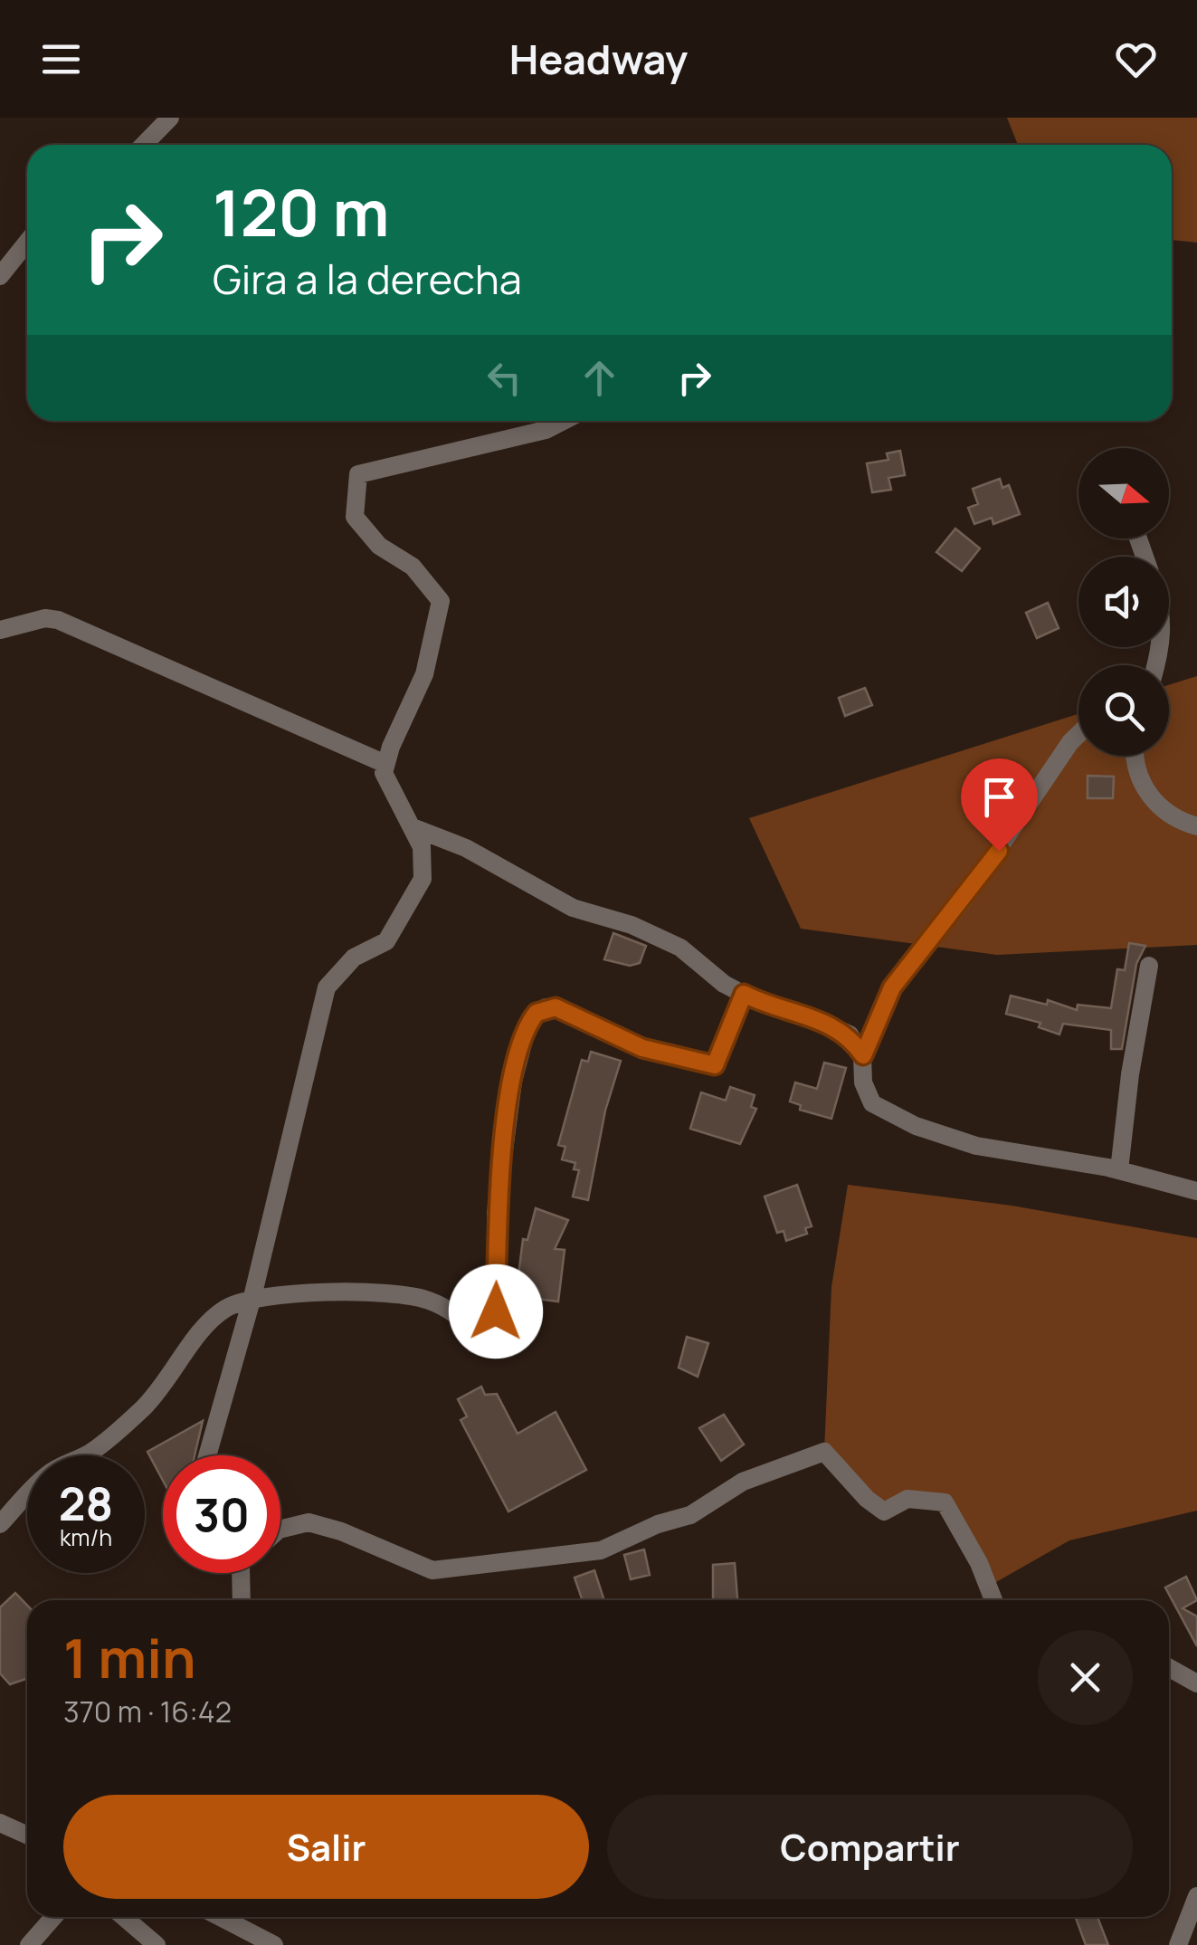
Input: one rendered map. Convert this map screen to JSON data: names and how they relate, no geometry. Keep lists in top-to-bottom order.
{
  "north": "right",
  "page": {
    "header": "Headway",
    "turn": ["120 m", "Gira a la derecha"],
    "speed": "28 km/h",
    "limit": "30",
    "heading": ["1 min", "370 m · 16:42"],
    "buttons": ["Salir", "Compartir"]
  }
}
